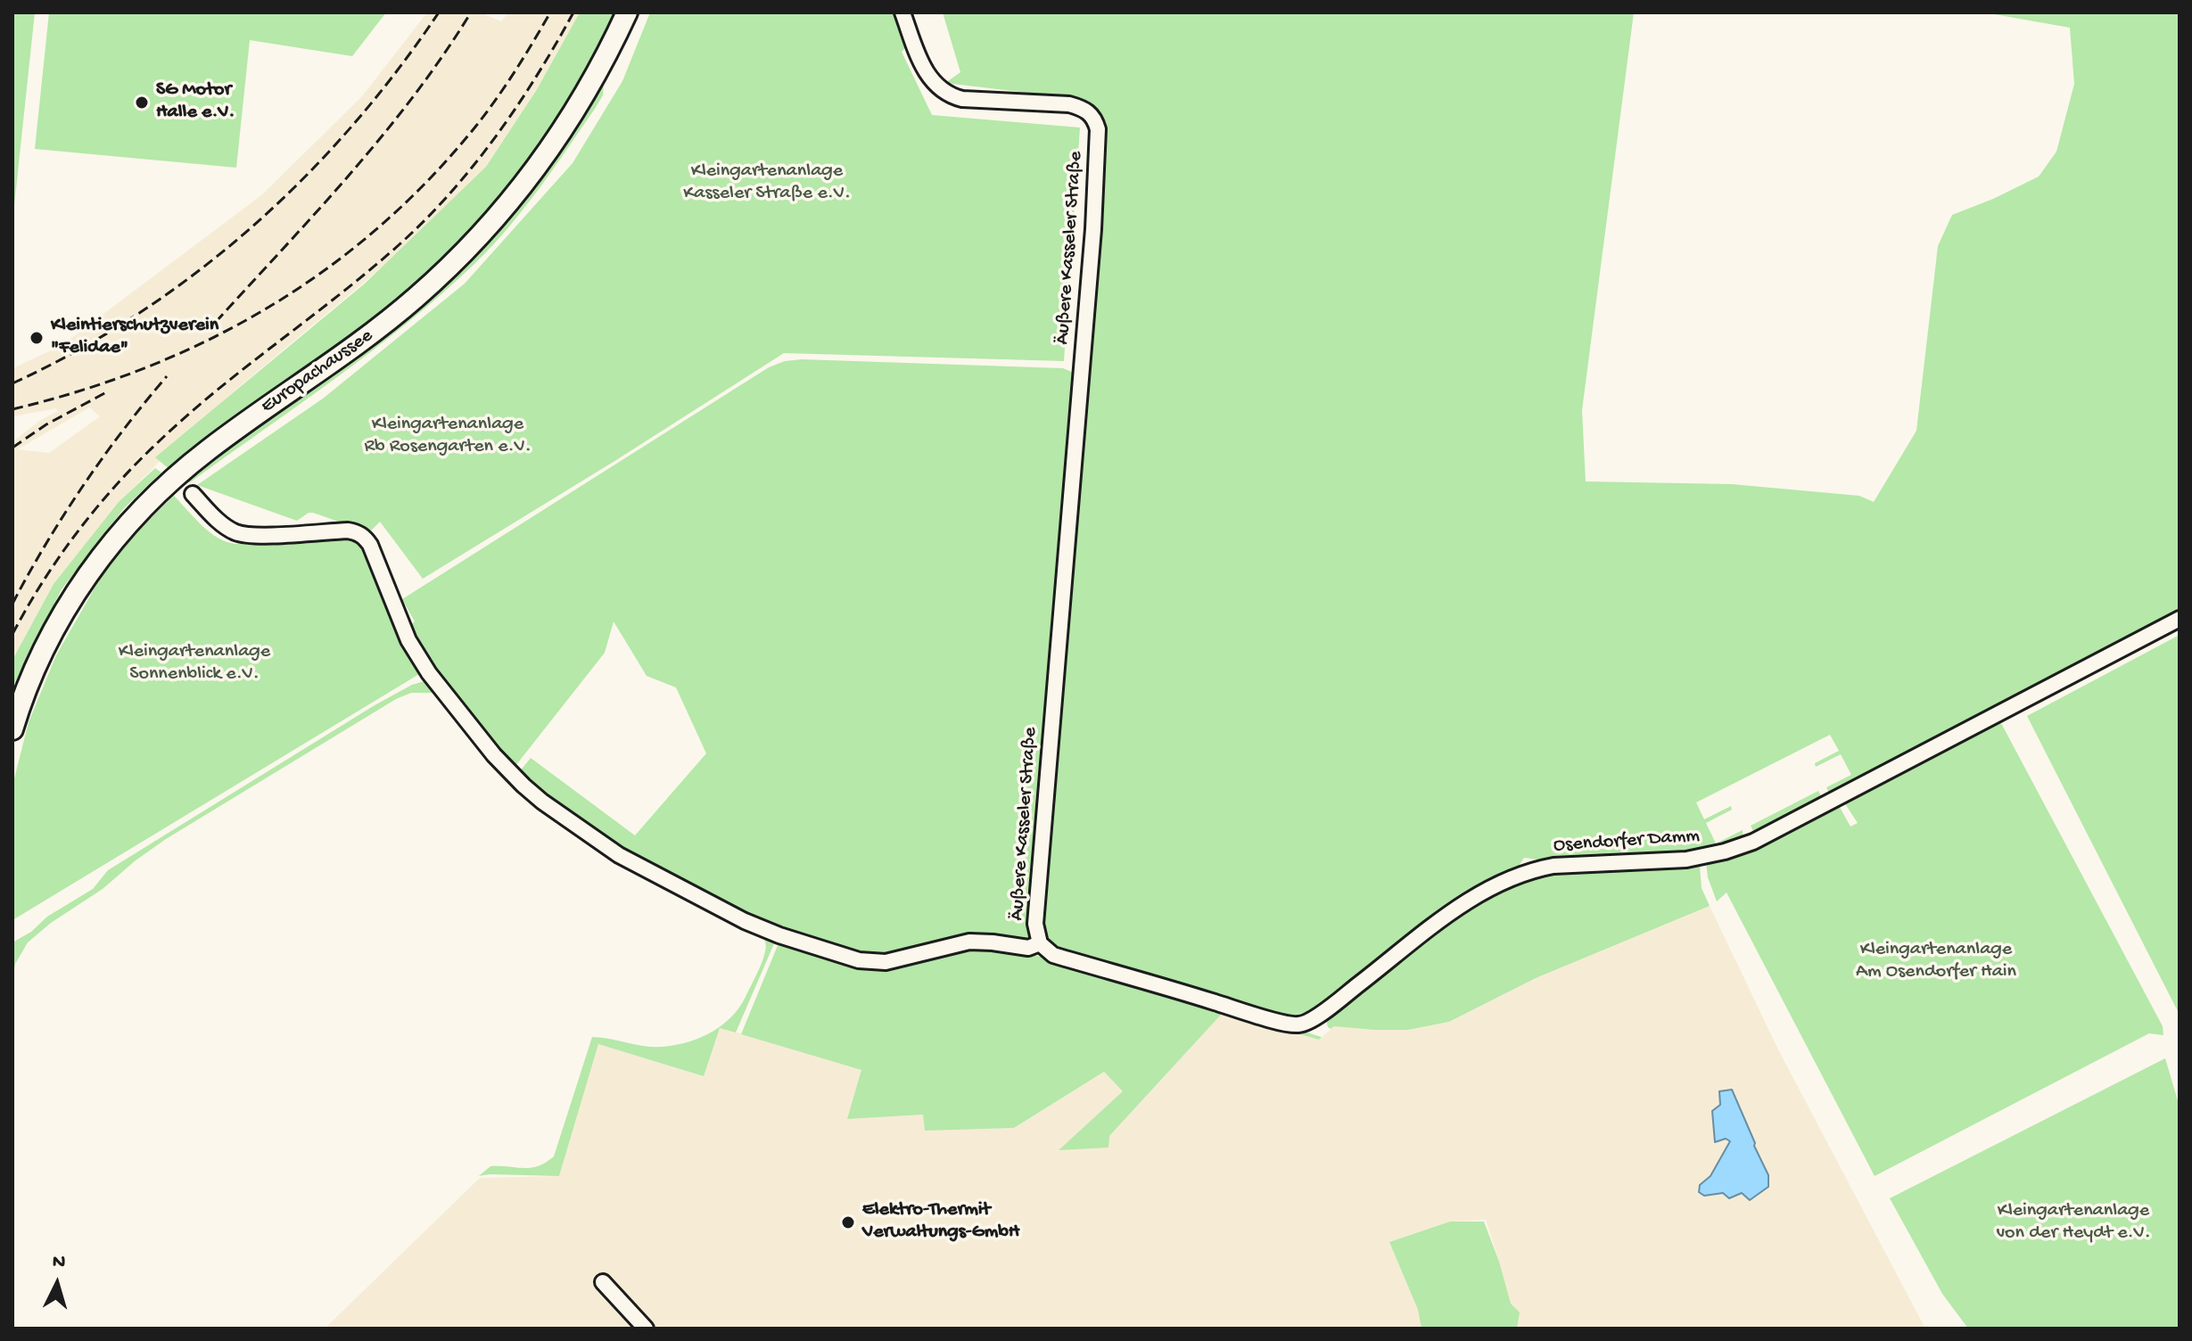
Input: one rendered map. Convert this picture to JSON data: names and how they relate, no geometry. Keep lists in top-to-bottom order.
{
  "streets": {
    "main road": ["Europachaussee"],
    "street": ["Äußere Kasseler Straße", "Osendorfer Damm"]
  },
  "crossings": [
    ["Äußere Kasseler Straße", "Osendorfer Damm"]
  ],
  "parks": [
    "Kleingartenanlage Kasseler Straße e.V.",
    "Kleingartenanlage Rb Rosengarten e.V.",
    "Kleingartenanlage Sonnenblick e.V.",
    "Kleingartenanlage Am Osendorfer Hain",
    "Kleingartenanlage von der Heydt e.V."
  ],
  "places": ["SG Motor Halle e.V.", "Kleintierschutzverein \"Felidae\"", "Elektro-Thermit Verwaltungs-GmbH"],
  "north": "top"
}
